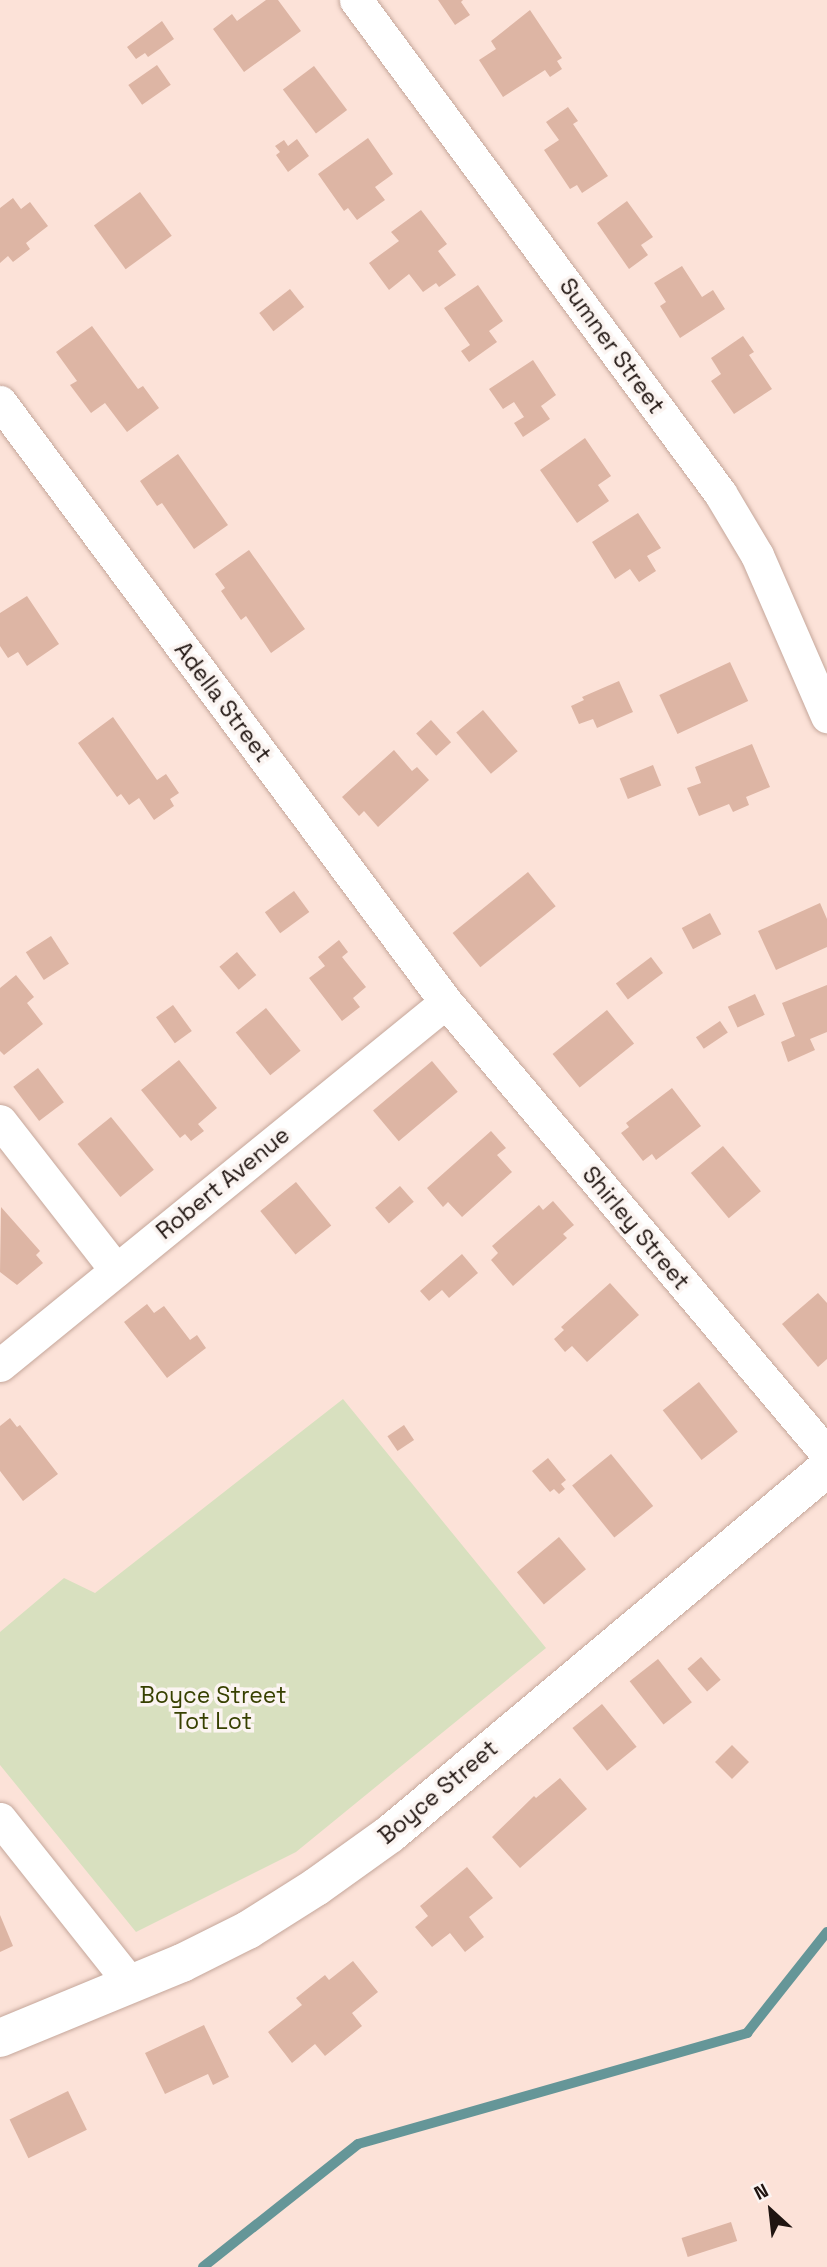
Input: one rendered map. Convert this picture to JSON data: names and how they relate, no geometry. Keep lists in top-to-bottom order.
{
  "streets": {
    "street": [
      "Sumner Street",
      "Adella Street",
      "Robert Avenue",
      "Shirley Street",
      "Boyce Street"
    ]
  },
  "crossings": [
    ["Adella Street", "Robert Avenue"],
    ["Adella Street", "Shirley Street"],
    ["Robert Avenue", "Shirley Street"]
  ],
  "parks": ["Boyce Street Tot Lot"],
  "north": "top left"
}
